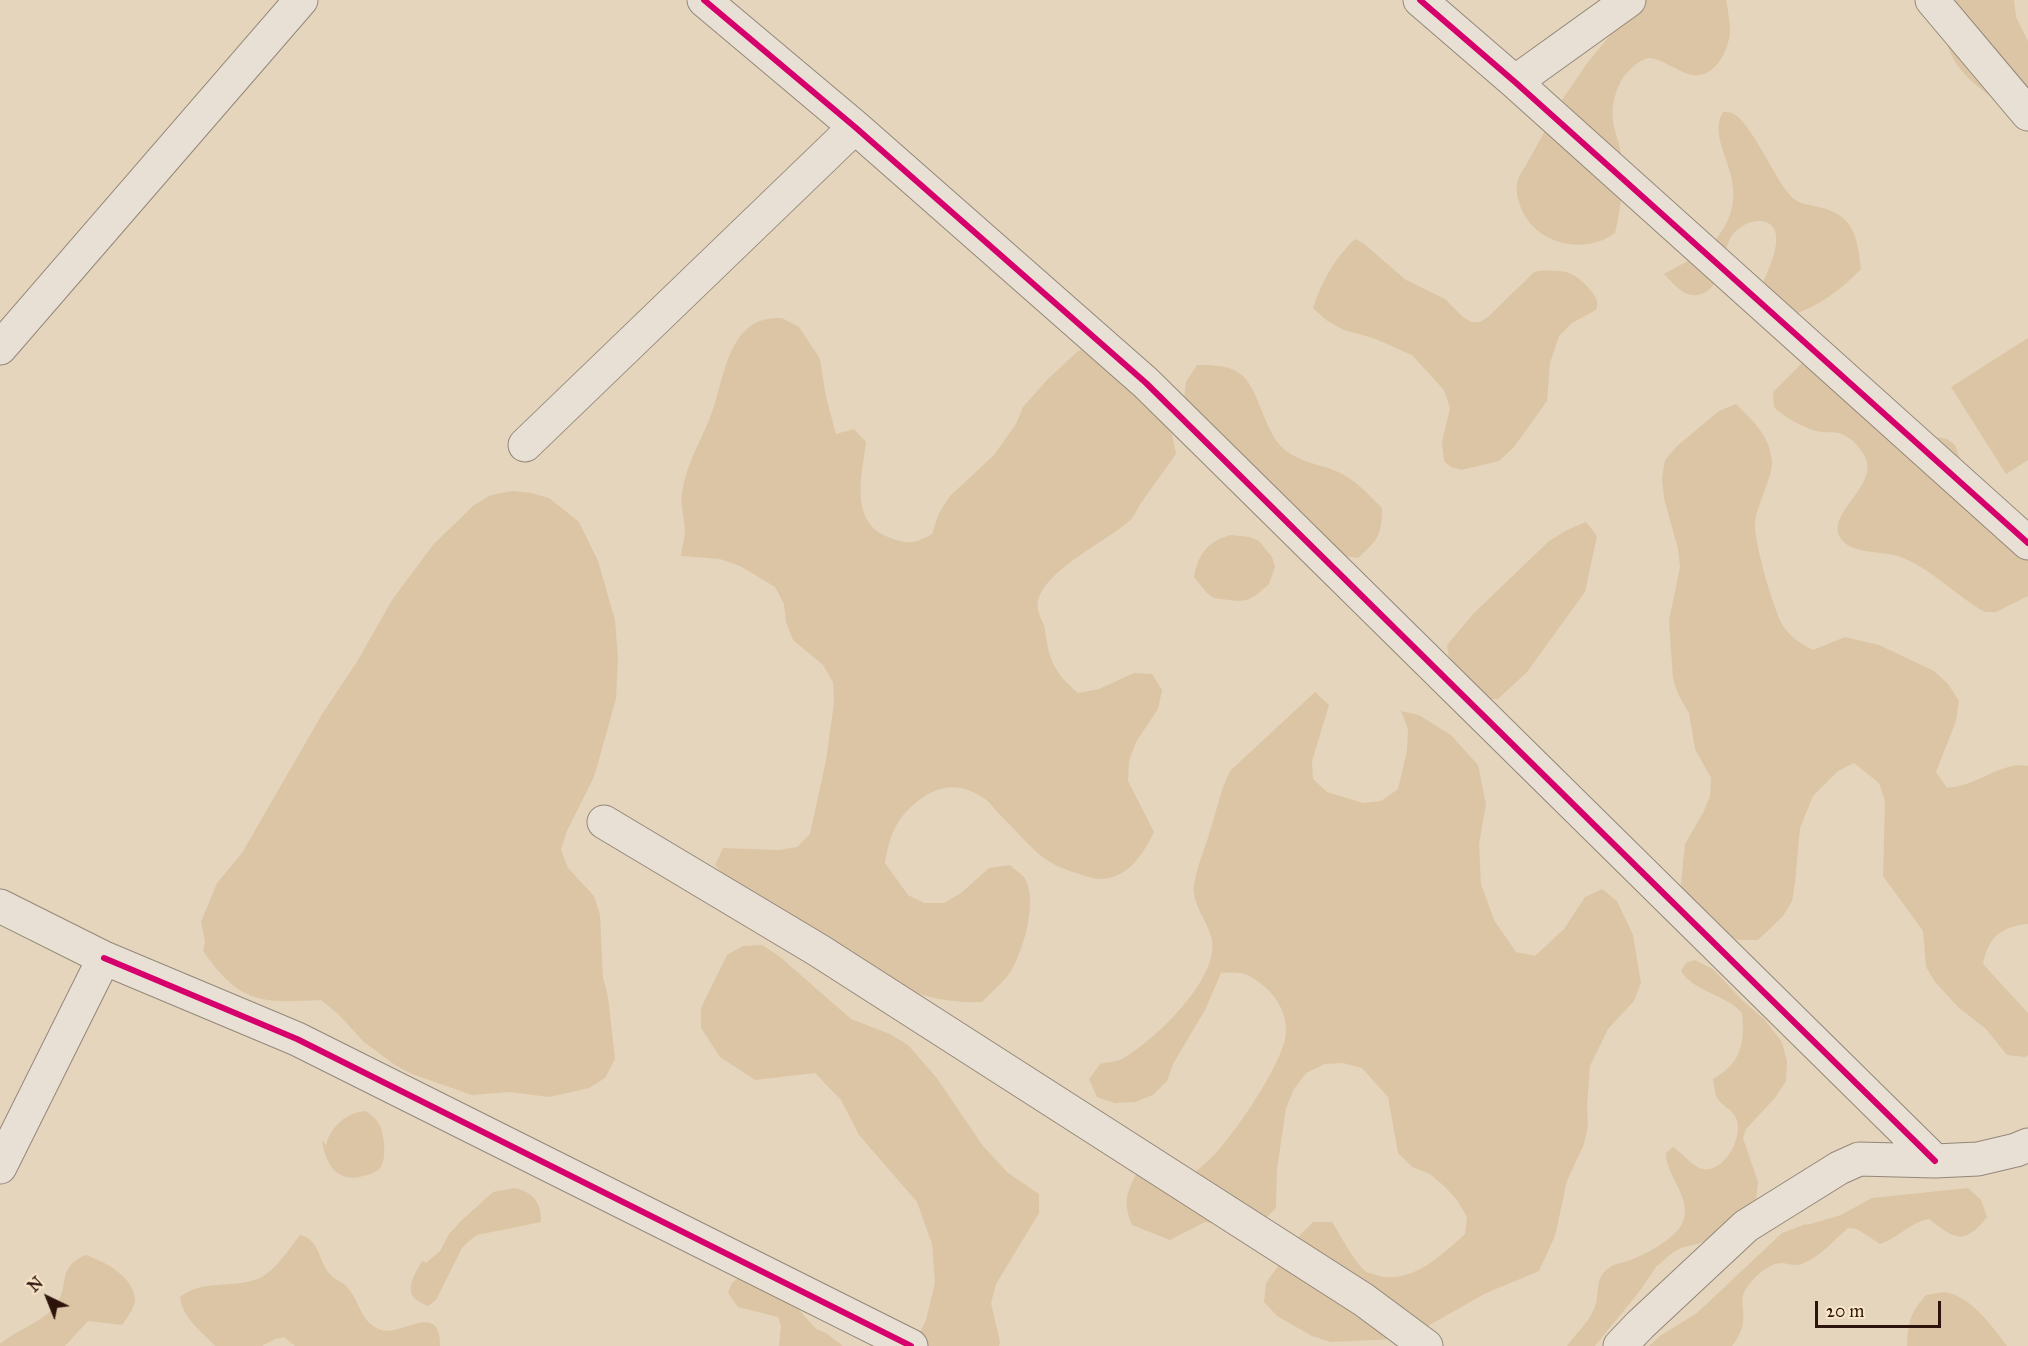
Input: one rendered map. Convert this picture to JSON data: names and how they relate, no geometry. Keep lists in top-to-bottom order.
{
  "scale_bar": "20 m",
  "north": "top left"
}
